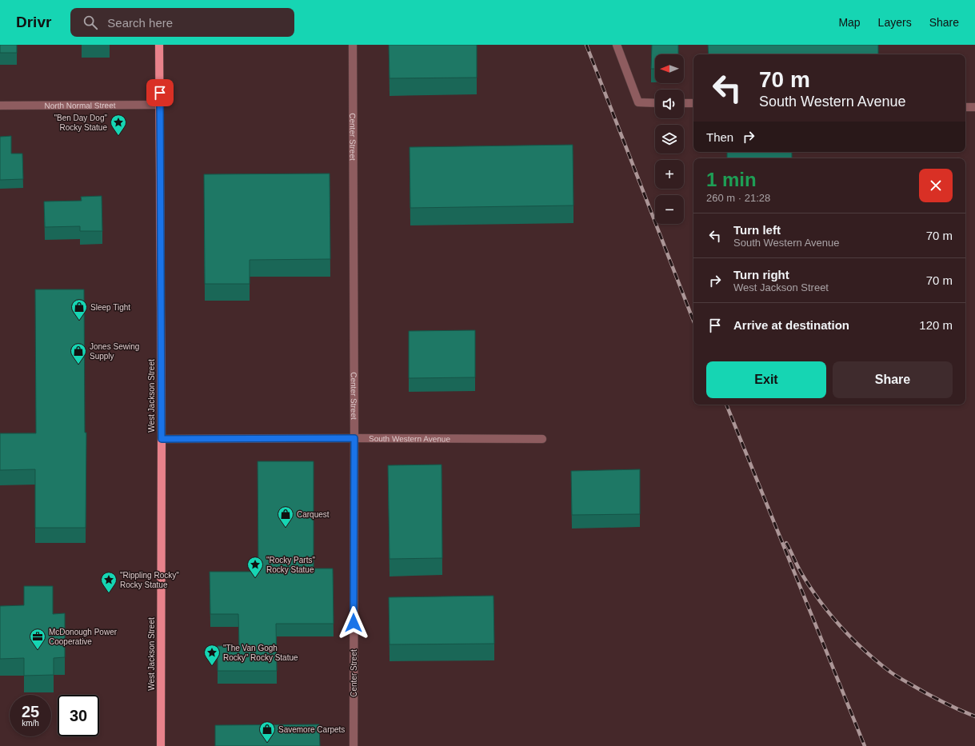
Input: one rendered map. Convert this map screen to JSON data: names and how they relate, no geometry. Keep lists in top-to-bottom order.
{
  "streets": {
    "main road": ["West Jackson Street"],
    "street": ["North Normal Street", "Center Street", "South Western Avenue"]
  },
  "crossings": [
    ["North Normal Street", "West Jackson Street"],
    ["Center Street", "South Western Avenue"],
    ["West Jackson Street", "South Western Avenue"]
  ],
  "places": {
    "place": [
      "\"Ben Day Dog\" Rocky Statue",
      "\"Rocky Parts\" Rocky Statue",
      "\"Rippling Rocky\" Rocky Statue",
      "\"The Van Gogh Rocky\" Rocky Statue"
    ],
    "shop": [
      "Sleep Tight",
      "Jones Sewing Supply",
      "Carquest",
      "Savemore Carpets"
    ],
    "office": ["McDonough Power Cooperative"]
  },
  "north": "left",
  "page": {
    "header": "Drivr",
    "search": "Search here",
    "nav": ["Map", "Layers", "Share"],
    "map_buttons": ["+", "−"],
    "turn": ["70 m", "South Western Avenue"],
    "then": "Then",
    "heading": ["1 min", "260 m · 21:28"],
    "list": [
      {
        "name": "Turn left",
        "note": "South Western Avenue",
        "value": "70 m"
      },
      {
        "name": "Turn right",
        "note": "West Jackson Street",
        "value": "70 m"
      },
      {
        "name": "Arrive at destination",
        "value": "120 m"
      }
    ],
    "buttons": ["Exit", "Share"],
    "speed": "25 km/h",
    "limit": "30"
  }
}
